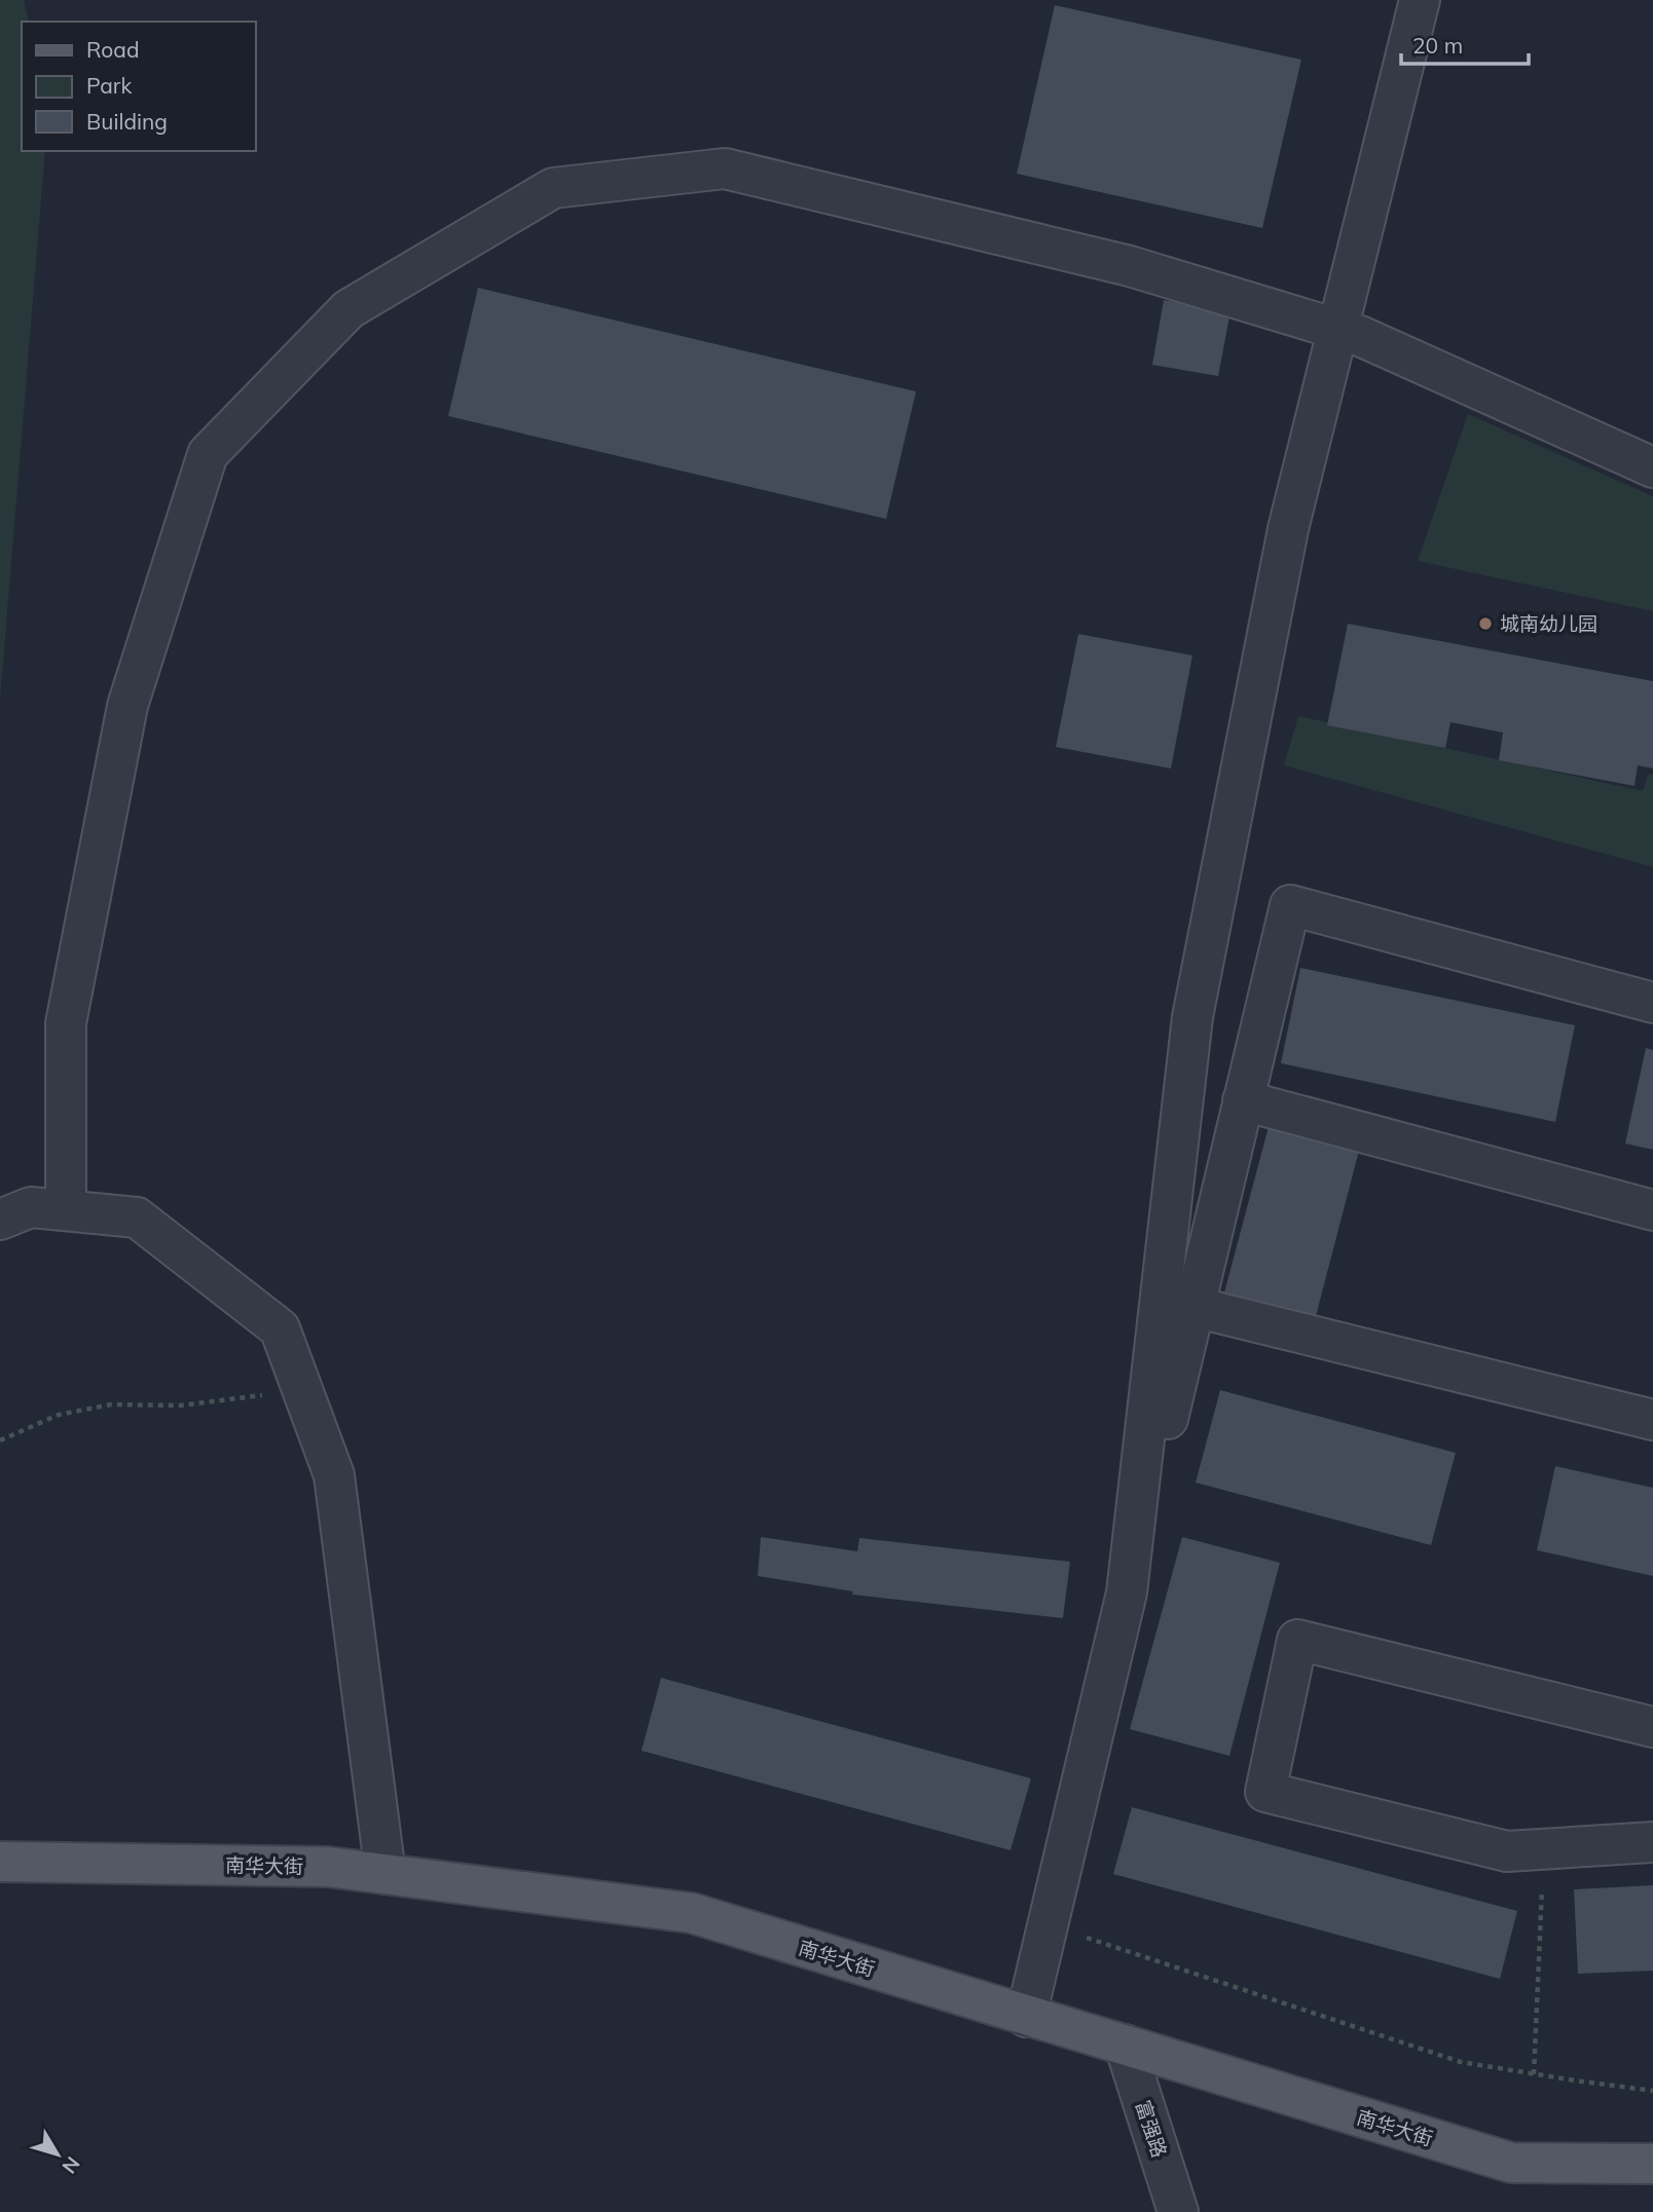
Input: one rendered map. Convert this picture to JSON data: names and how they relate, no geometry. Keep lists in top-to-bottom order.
{
  "streets": {
    "main road": ["南华大街"],
    "street": ["富强路"]
  },
  "crossings": [
    ["南华大街", "富强路"]
  ],
  "places": ["城南幼儿园"],
  "legend": ["Road", "Park", "Building"],
  "scale_bar": "20 m",
  "north": "bottom right"
}
